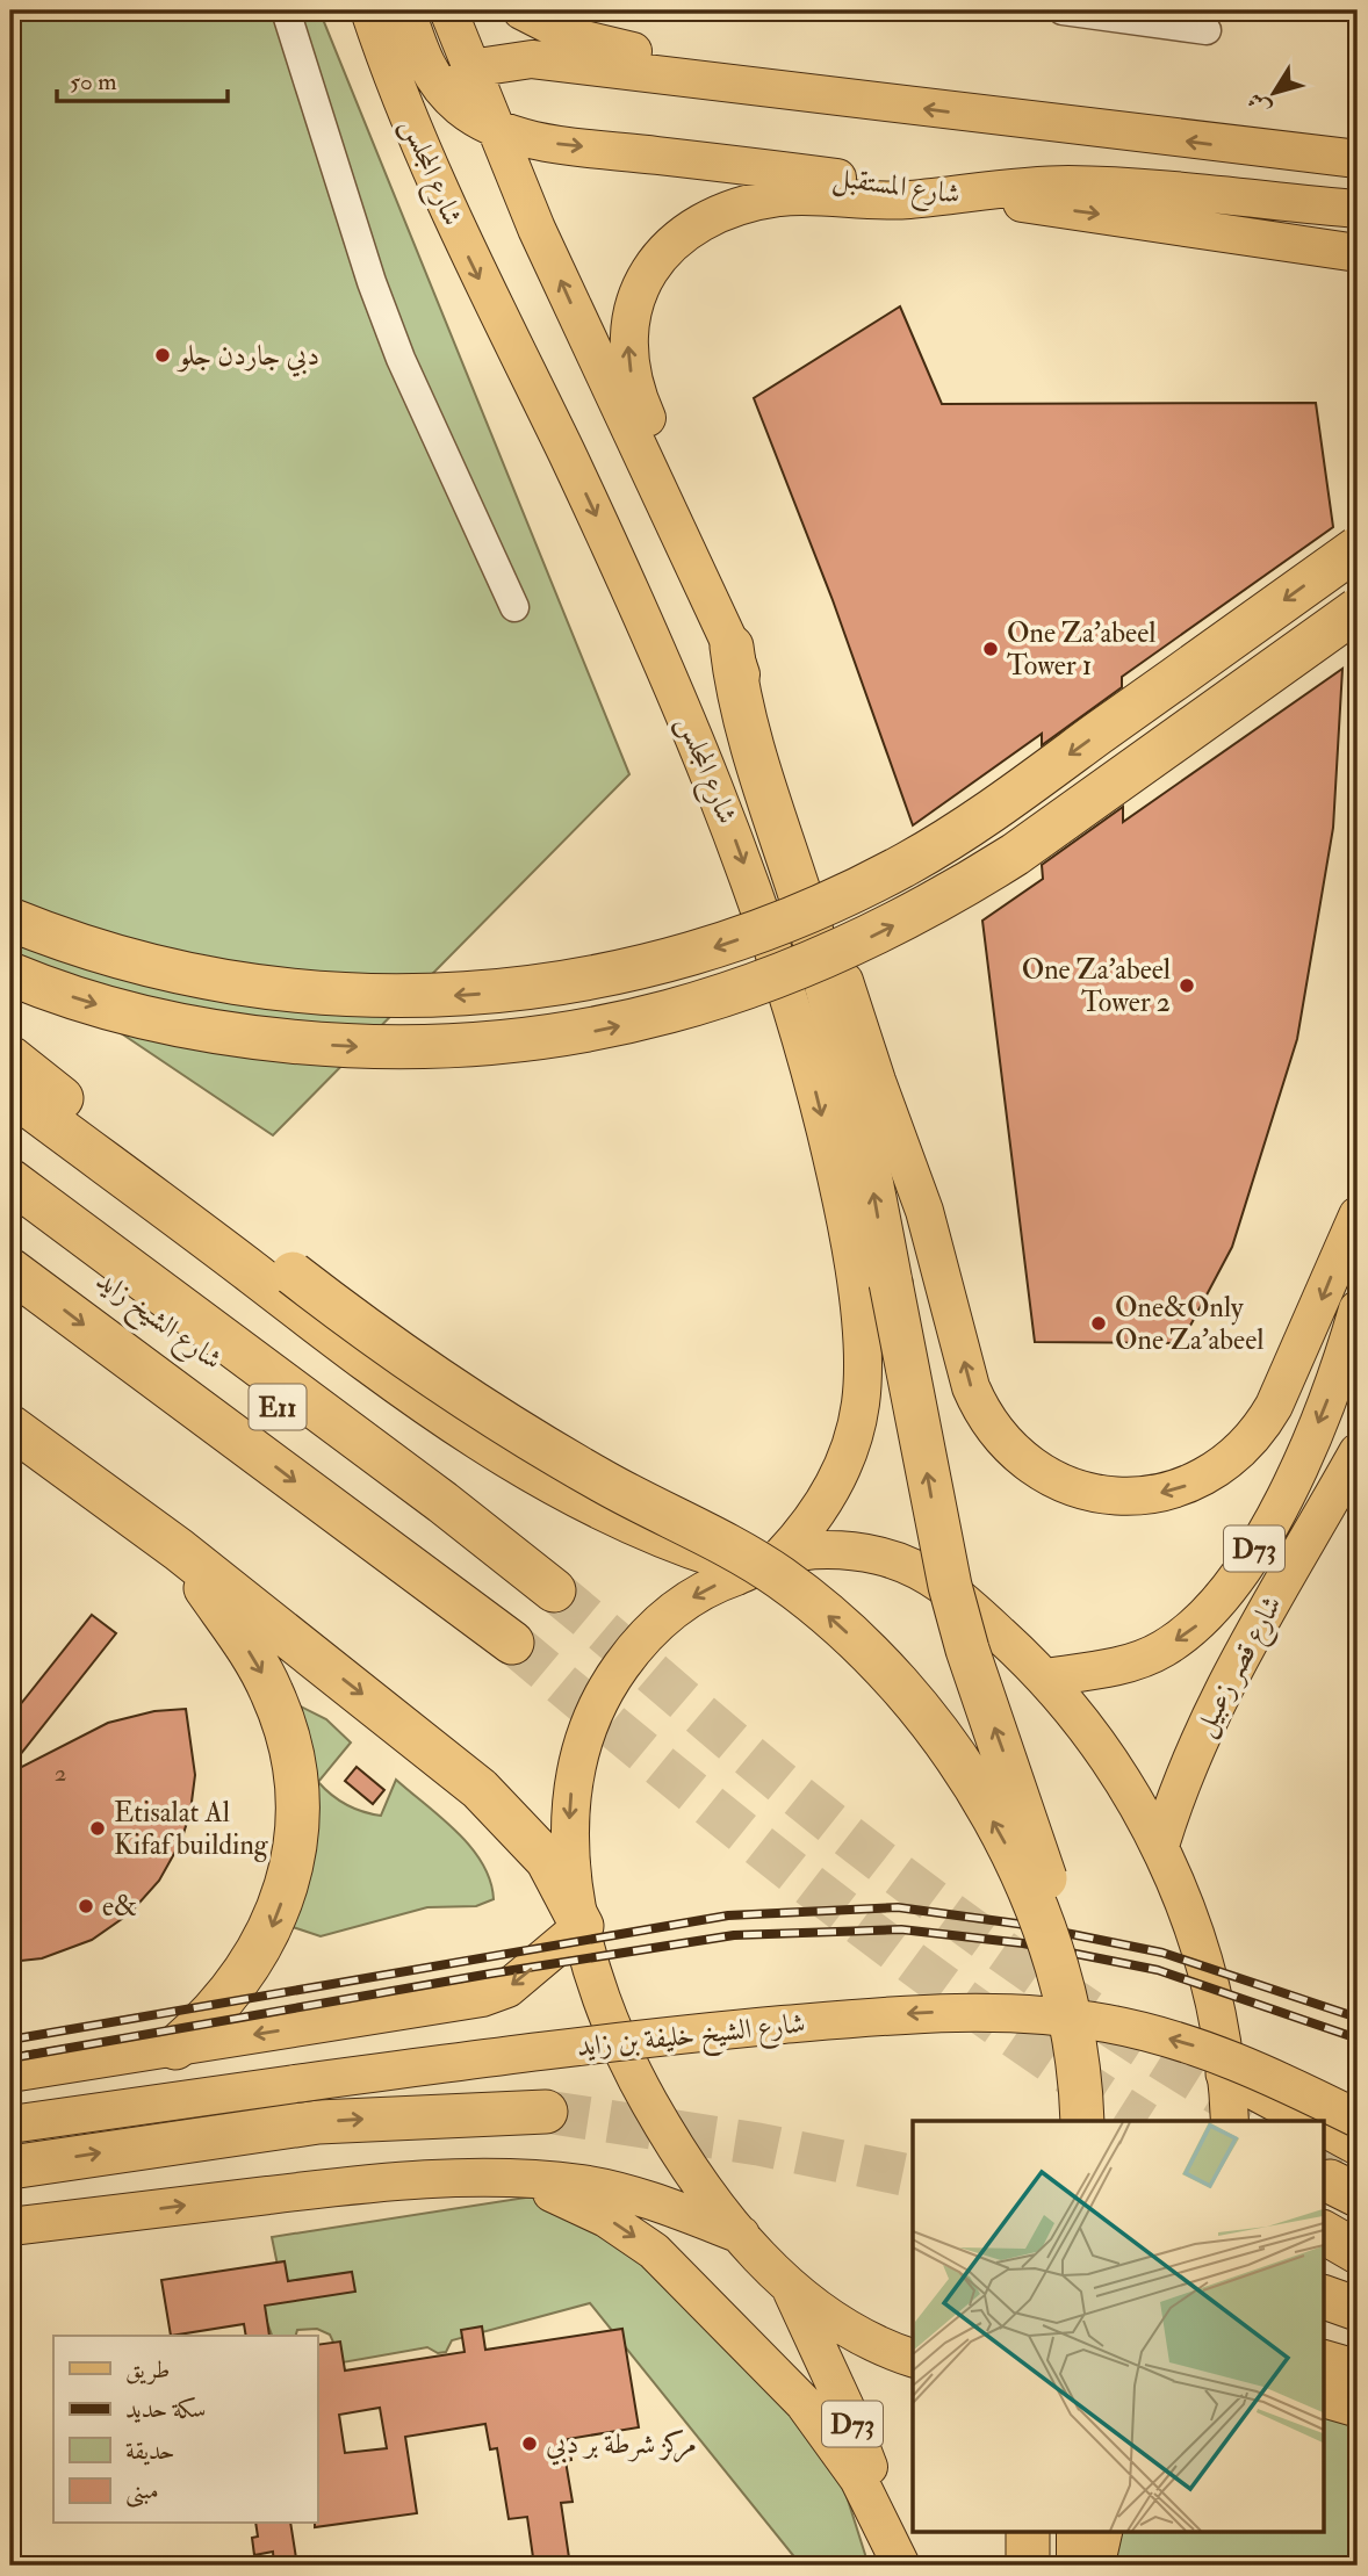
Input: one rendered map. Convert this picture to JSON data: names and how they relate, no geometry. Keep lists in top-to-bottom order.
{
  "streets": {
    "highway": ["شارع الشيخ زايد", "E11"],
    "main road": [
      "شارع المجلس",
      "شارع المستقبل",
      "D73",
      "شارع قصر زعبيل",
      "شارع الشيخ خليفة بن زايد"
    ]
  },
  "places": [
    "دبي جاردن جلو",
    "One Za'abeel Tower 1",
    "One Za'abeel Tower 2",
    "One&Only One Za'abeel",
    "Etisalat Al Kifaf building",
    "e&",
    "مركز شرطة بر دبي"
  ],
  "house_numbers": ["2"],
  "legend": [
    "طريق",
    "سكة حديد",
    "حديقة",
    "مبنى"
  ],
  "scale_bar": "50 m",
  "north": "bottom left"
}
